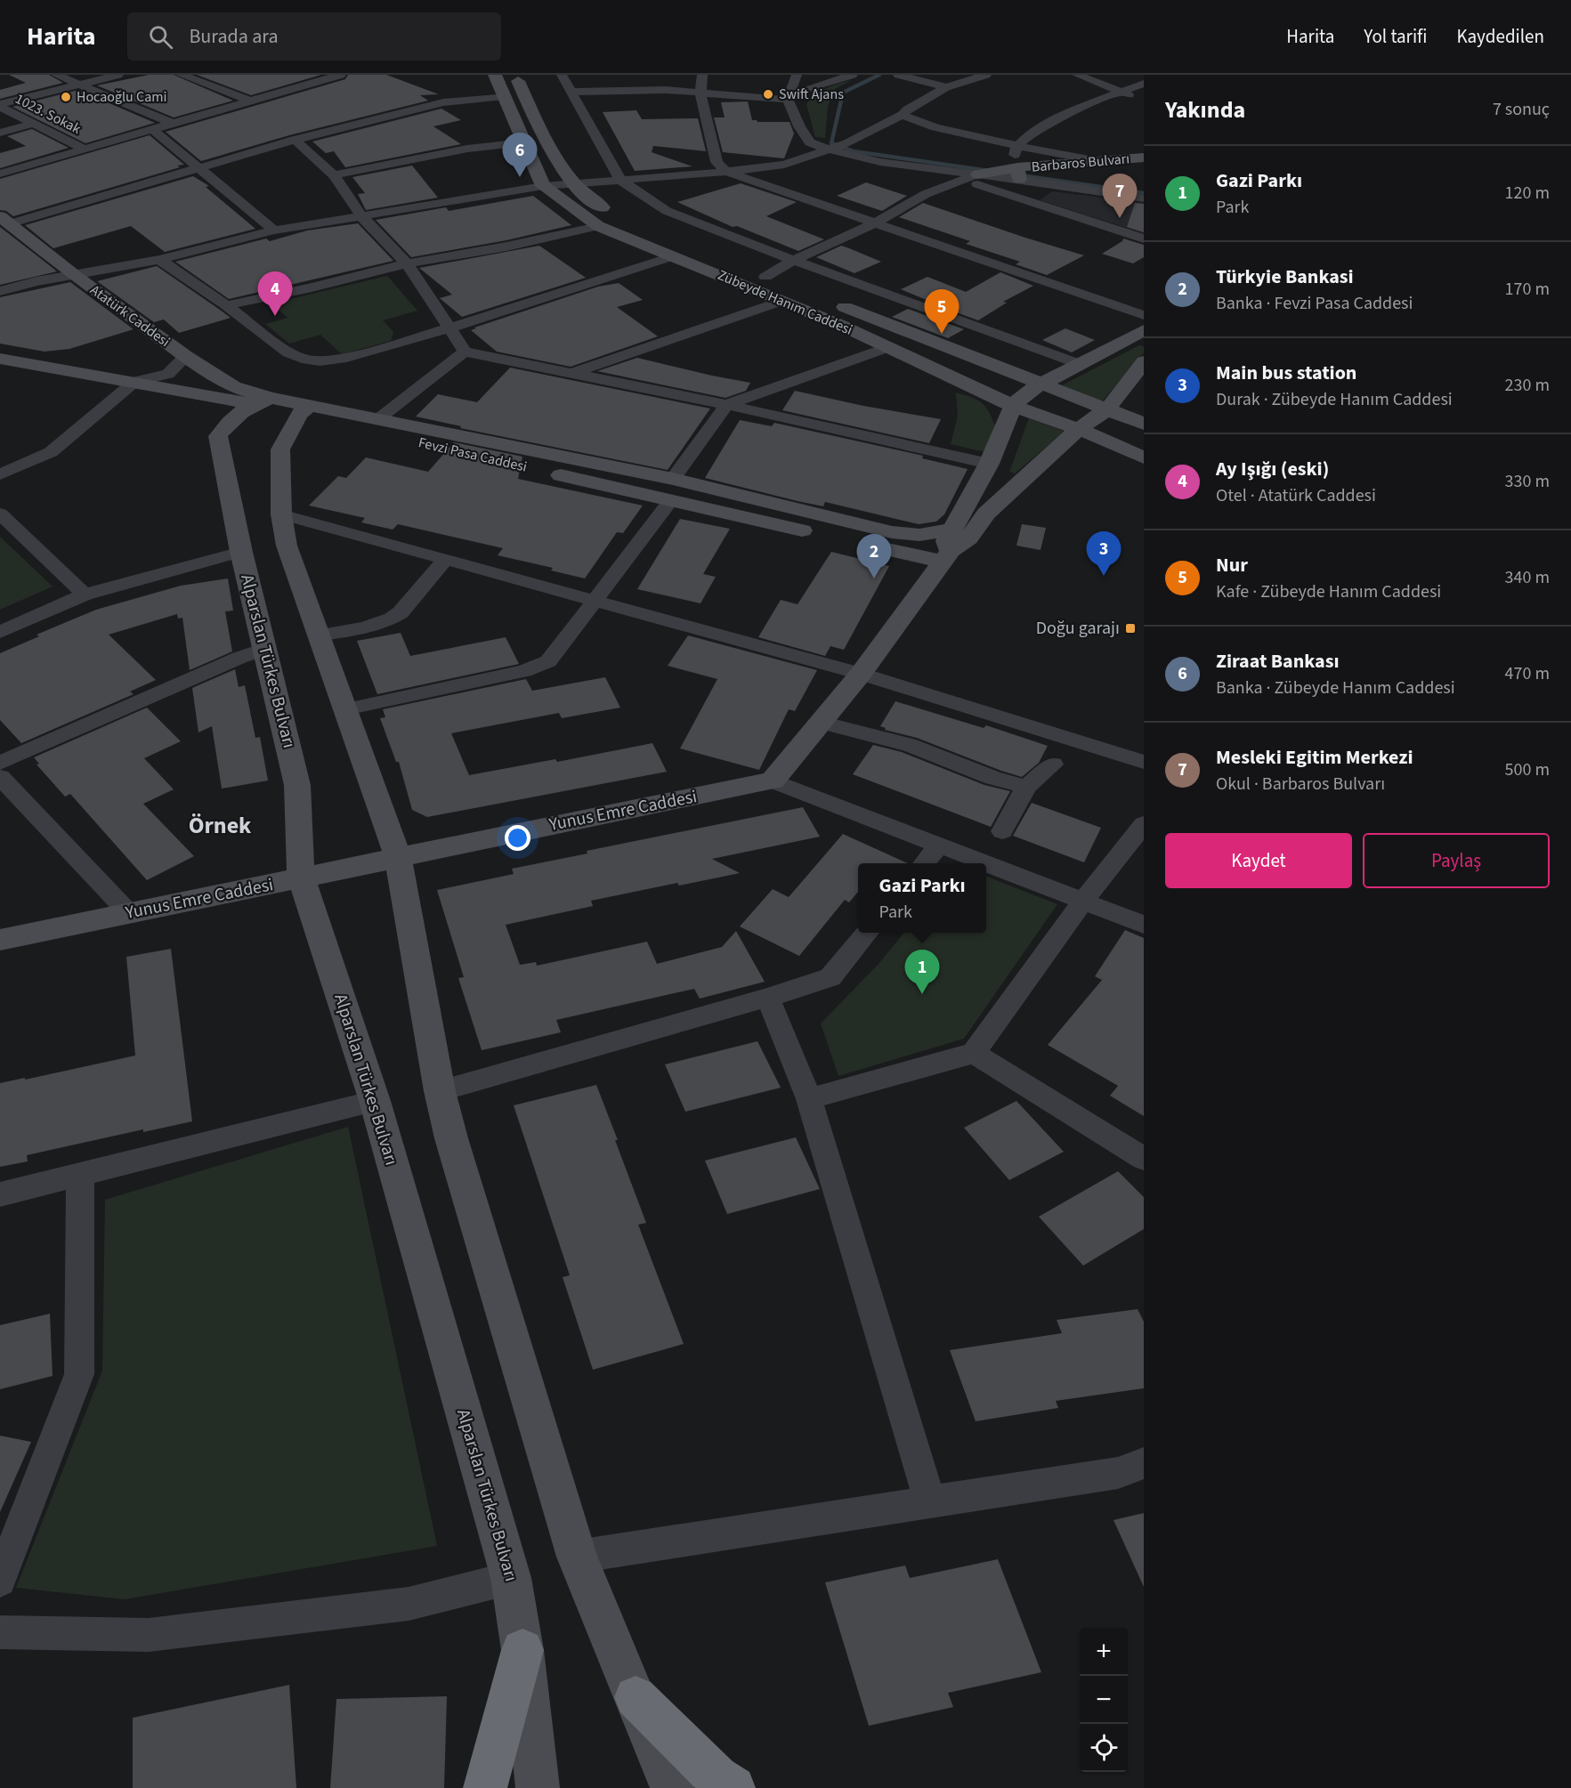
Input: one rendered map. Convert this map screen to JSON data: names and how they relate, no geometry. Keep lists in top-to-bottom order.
{
  "streets": {
    "street": [
      "1023. Sokak",
      "Barbaros Bulvarı",
      "Zübeyde Hanım Caddesi",
      "Atatürk Caddesi",
      "Fevzi Pasa Caddesi",
      "Alparslan Türkes Bulvarı",
      "Yunus Emre Caddesi"
    ]
  },
  "crossings": [
    ["Atatürk Caddesi", "Fevzi Pasa Caddesi"],
    ["Atatürk Caddesi", "Alparslan Türkes Bulvarı"],
    ["Fevzi Pasa Caddesi", "Alparslan Türkes Bulvarı"],
    ["Alparslan Türkes Bulvarı", "Yunus Emre Caddesi"]
  ],
  "districts": ["Örnek"],
  "places": {
    "other": ["Swift Ajans", "Hocaoğlu Cami"],
    "transit": ["Doğu garajı"]
  },
  "page": {
    "header": "Harita",
    "search": "Burada ara",
    "nav": ["Harita", "Yol tarifi", "Kaydedilen"],
    "heading": ["Yakında", "7 sonuç"],
    "pins": [
      "6",
      "7",
      "4",
      "5",
      "3",
      "2",
      "1"
    ],
    "list": [
      {
        "mark": "1",
        "name": "Gazi Parkı",
        "note": "Park",
        "value": "120 m"
      },
      {
        "mark": "2",
        "name": "Türkyie Bankasi",
        "note": "Banka · Fevzi Pasa Caddesi",
        "value": "170 m"
      },
      {
        "mark": "3",
        "name": "Main bus station",
        "note": "Durak · Zübeyde Hanım Caddesi",
        "value": "230 m"
      },
      {
        "mark": "4",
        "name": "Ay Işığı (eski)",
        "note": "Otel · Atatürk Caddesi",
        "value": "330 m"
      },
      {
        "mark": "5",
        "name": "Nur",
        "note": "Kafe · Zübeyde Hanım Caddesi",
        "value": "340 m"
      },
      {
        "mark": "6",
        "name": "Ziraat Bankası",
        "note": "Banka · Zübeyde Hanım Caddesi",
        "value": "470 m"
      },
      {
        "mark": "7",
        "name": "Mesleki Egitim Merkezi",
        "note": "Okul · Barbaros Bulvarı",
        "value": "500 m"
      }
    ],
    "buttons": ["Kaydet", "Paylaş"],
    "popup": ["Gazi Parkı", "Park"],
    "map_buttons": ["+", "−"]
  }
}
